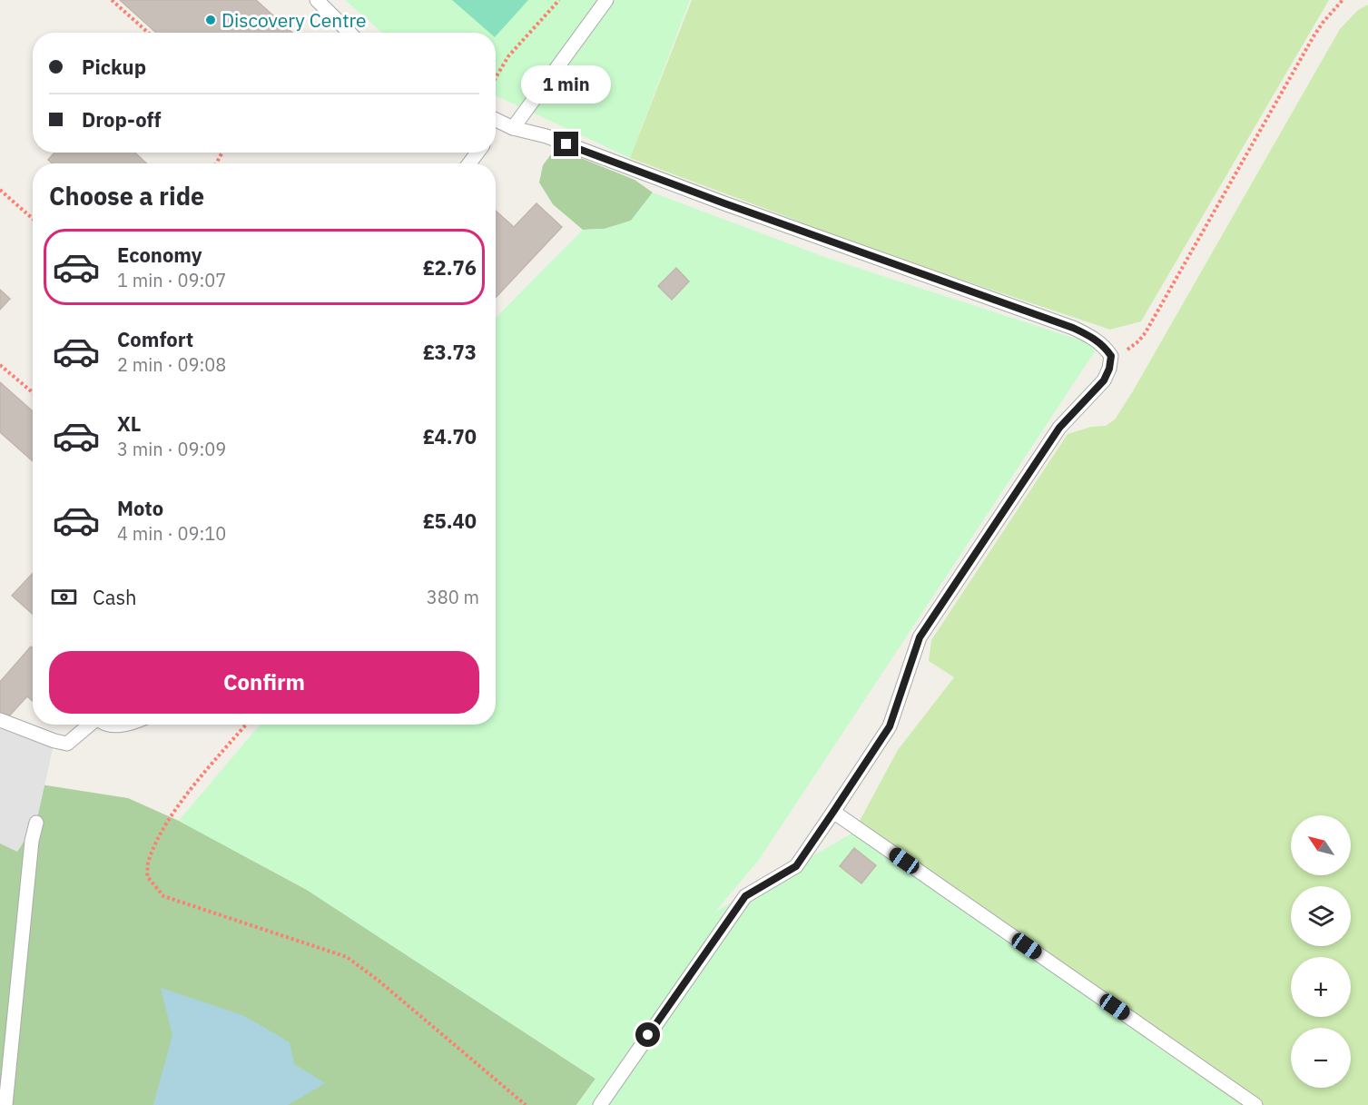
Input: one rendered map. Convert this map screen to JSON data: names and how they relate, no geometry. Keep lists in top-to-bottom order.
{
  "places": ["Discovery Centre"],
  "north": "top left",
  "page": {
    "banner": ["Pickup", "Drop-off"],
    "bubble": "1 min",
    "heading": "Choose a ride",
    "list": [
      {
        "name": "Economy",
        "note": "1 min · 09:07",
        "value": "£2.76"
      },
      {
        "name": "Comfort",
        "note": "2 min · 09:08",
        "value": "£3.73"
      },
      {
        "name": "XL",
        "note": "3 min · 09:09",
        "value": "£4.70"
      },
      {
        "name": "Moto",
        "note": "4 min · 09:10",
        "value": "£5.40"
      }
    ],
    "pay": ["Cash", "380 m"],
    "buttons": "Confirm",
    "map_buttons": ["+", "−"]
  }
}
